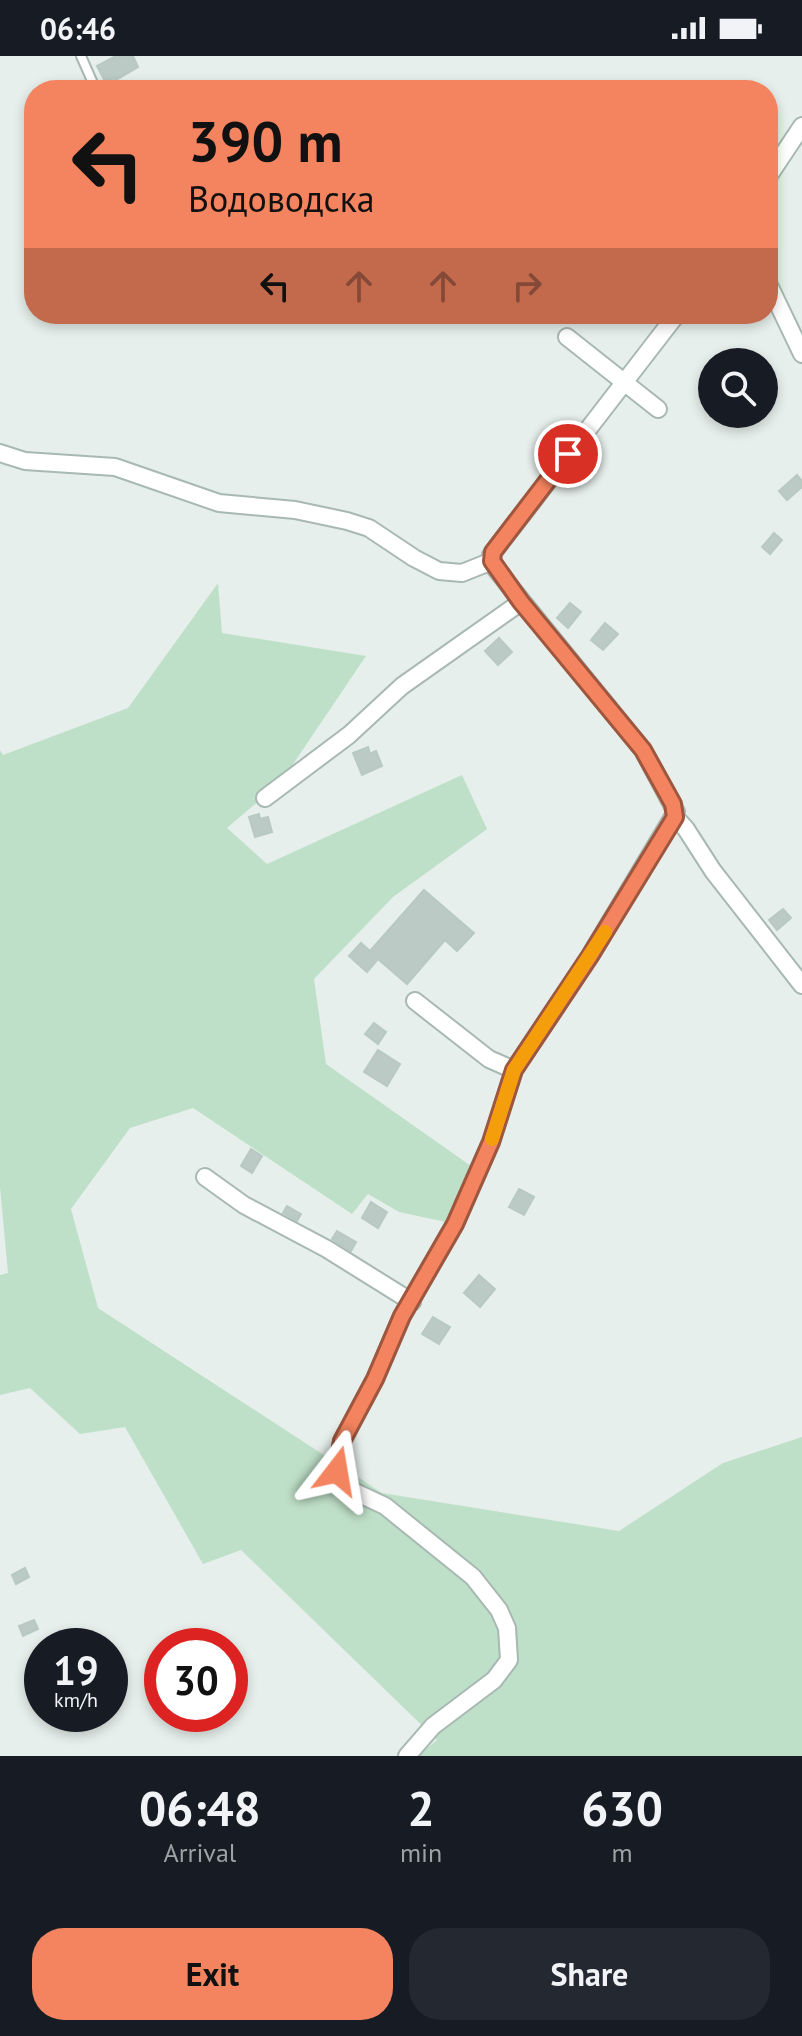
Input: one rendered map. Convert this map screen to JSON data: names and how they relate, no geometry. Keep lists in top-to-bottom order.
{
  "page": {
    "status": "06:46",
    "turn": ["390 m", "Водоводска"],
    "speed": "19 km/h",
    "limit": "30",
    "eta": [
      "06:48",
      "Arrival",
      "2",
      "min",
      "630",
      "m"
    ],
    "buttons": ["Exit", "Share"]
  }
}
